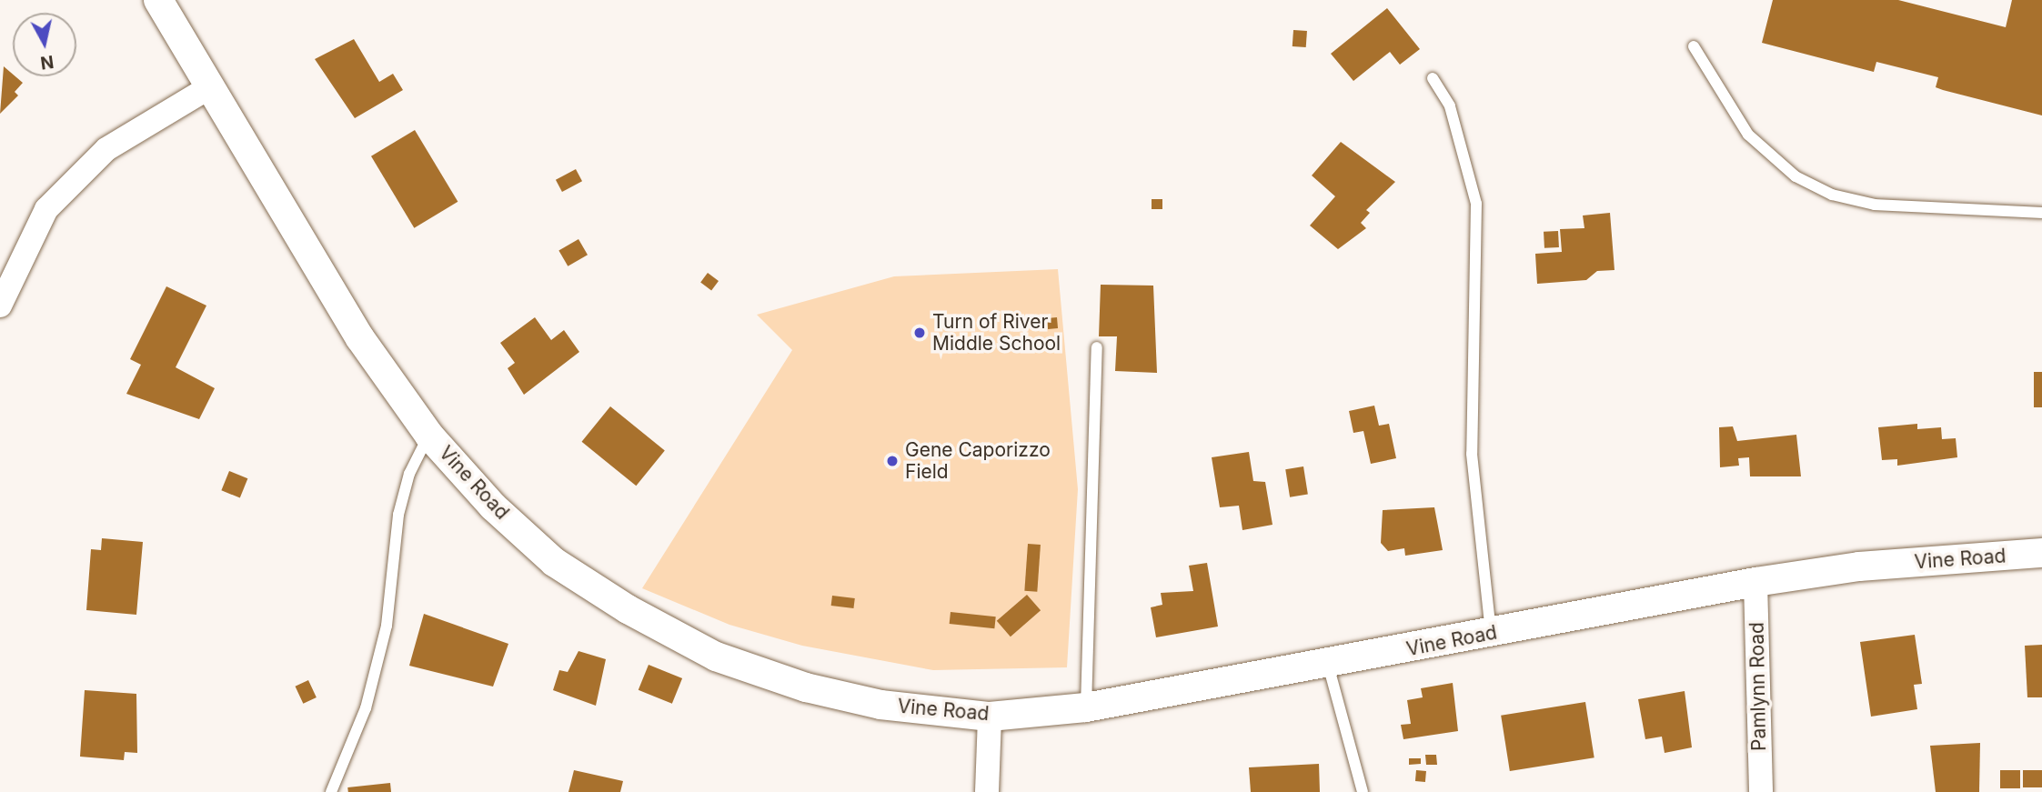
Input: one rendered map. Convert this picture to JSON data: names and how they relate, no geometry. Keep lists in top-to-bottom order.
{
  "streets": {
    "street": ["Vine Road", "Pamlynn Road"]
  },
  "crossings": [
    ["Vine Road", "Pamlynn Road"]
  ],
  "places": ["Turn of River Middle School", "Gene Caporizzo Field"],
  "north": "bottom"
}
